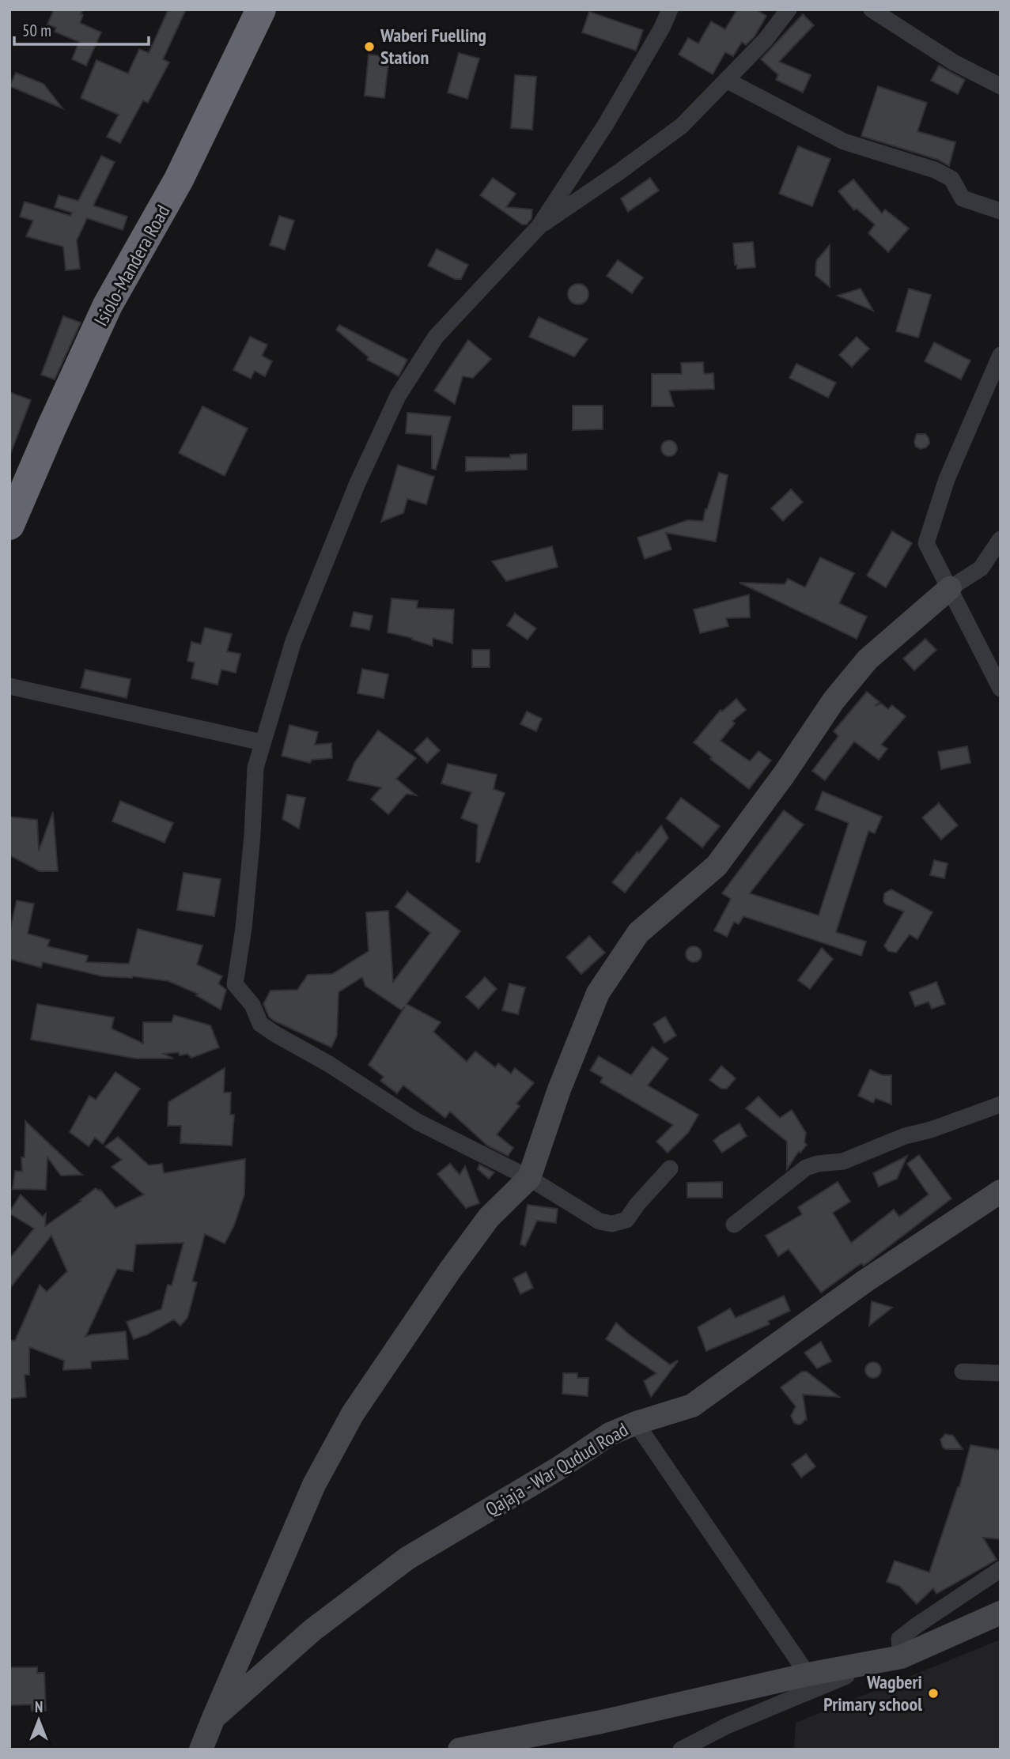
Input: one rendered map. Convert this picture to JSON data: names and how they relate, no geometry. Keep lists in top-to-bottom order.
{
  "streets": {
    "highway": ["Isiolo-Mandera Road"],
    "street": ["Qajaja - War Qudud Road"]
  },
  "places": ["Waberi Fuelling Station", "Wagberi Primary school"],
  "scale_bar": "50 m",
  "north": "top"
}
